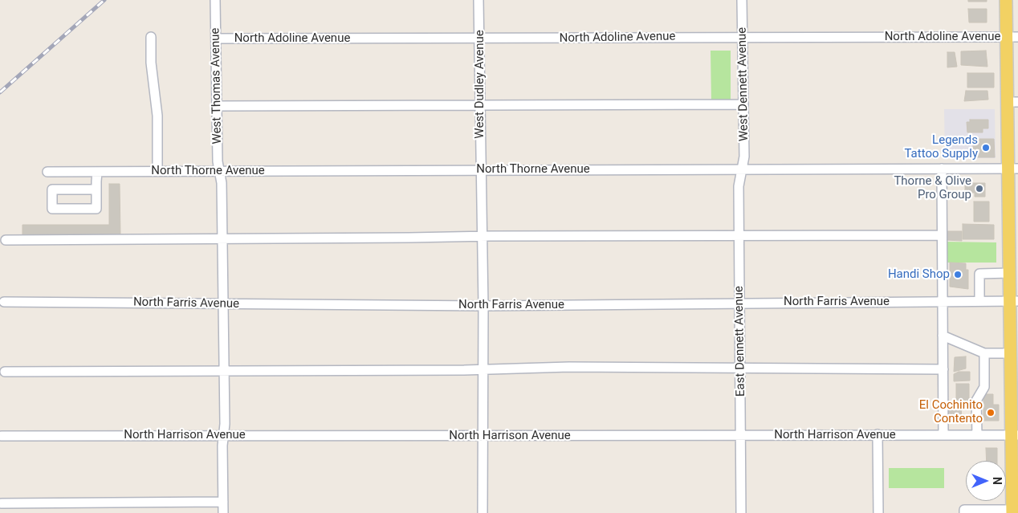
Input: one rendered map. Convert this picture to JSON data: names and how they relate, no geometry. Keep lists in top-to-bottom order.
{
  "streets": {
    "street": [
      "North Adoline Avenue",
      "West Dudley Avenue",
      "West Dennett Avenue",
      "West Thomas Avenue",
      "North Thorne Avenue",
      "North Farris Avenue",
      "East Dennett Avenue",
      "North Harrison Avenue"
    ]
  },
  "crossings": [
    ["North Adoline Avenue", "West Dudley Avenue"],
    ["North Adoline Avenue", "West Dennett Avenue"],
    ["North Adoline Avenue", "West Thomas Avenue"],
    ["West Dudley Avenue", "North Thorne Avenue"],
    ["West Dudley Avenue", "North Farris Avenue"],
    ["West Dudley Avenue", "North Harrison Avenue"],
    ["West Dennett Avenue", "North Thorne Avenue"],
    ["West Dennett Avenue", "East Dennett Avenue"],
    ["West Thomas Avenue", "North Thorne Avenue"],
    ["West Thomas Avenue", "North Farris Avenue"],
    ["West Thomas Avenue", "North Harrison Avenue"],
    ["North Thorne Avenue", "East Dennett Avenue"],
    ["North Farris Avenue", "East Dennett Avenue"],
    ["East Dennett Avenue", "North Harrison Avenue"]
  ],
  "places": [
    "Legends Tattoo Supply",
    "Thorne & Olive Pro Group",
    "Handi Shop",
    "El Cochinito Contento"
  ],
  "north": "right"
}
